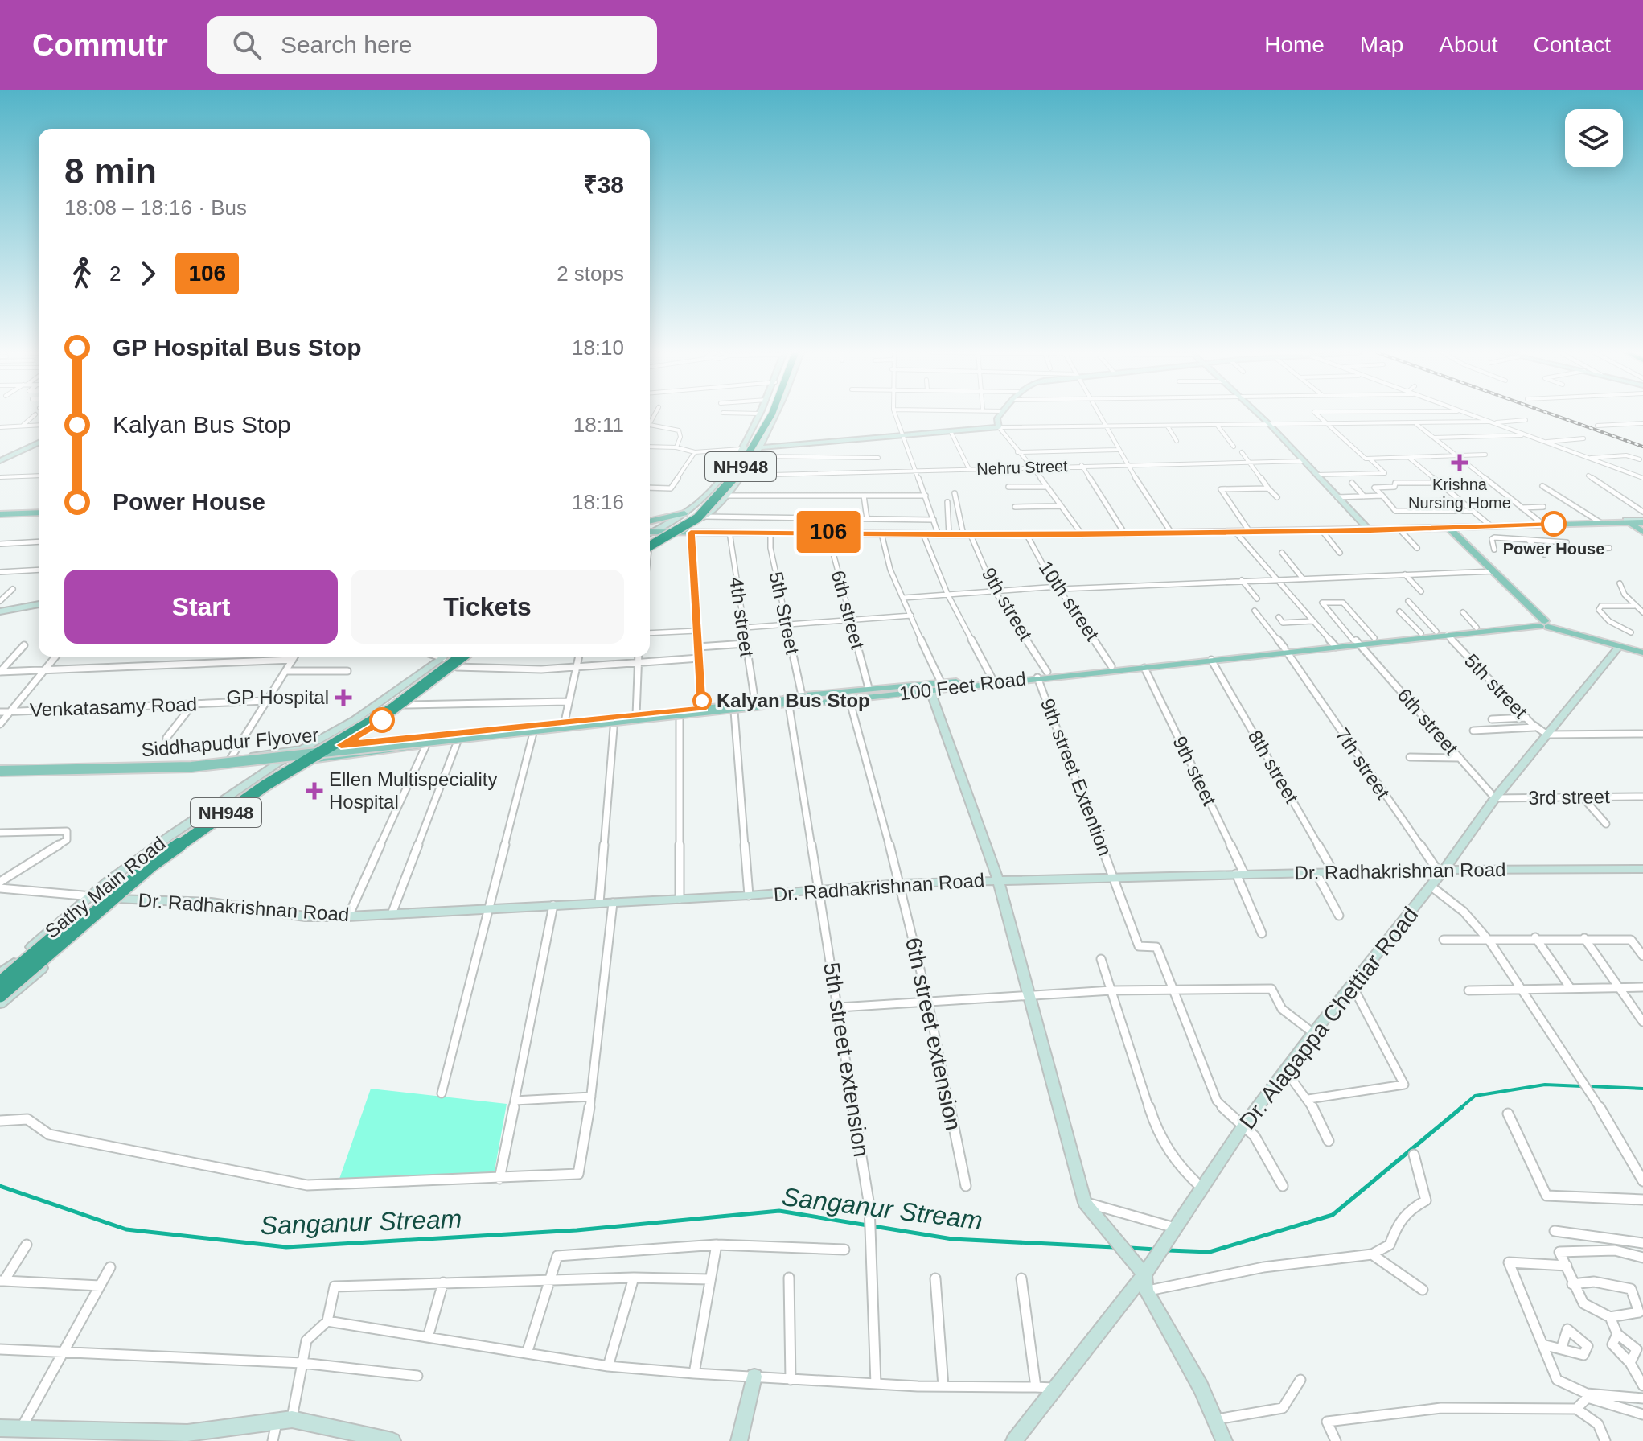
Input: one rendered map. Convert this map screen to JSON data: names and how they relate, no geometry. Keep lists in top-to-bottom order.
{
  "streets": {
    "highway": ["NH948"],
    "main road": ["100 Feet Road", "Siddhapudur Flyover"],
    "street": [
      "Nehru Street",
      "10th street",
      "9th street",
      "6th street",
      "5th Street",
      "4th street",
      "5th street",
      "Venkatasamy Road",
      "7th street",
      "8th street",
      "9th steet",
      "9th street Extention",
      "3rd street",
      "Dr. Radhakrishnan Road",
      "Sathy Main Road",
      "Dr. Alagappa Chettiar Road",
      "6th street extension",
      "5th street extension"
    ]
  },
  "crossings": [
    ["10th street", "100 Feet Road"],
    ["9th street", "100 Feet Road"],
    ["6th street", "100 Feet Road"],
    ["6th street", "3rd street"],
    ["6th street", "Dr. Alagappa Chettiar Road"],
    ["5th Street", "100 Feet Road"],
    ["5th Street", "Siddhapudur Flyover"],
    ["4th street", "100 Feet Road"],
    ["100 Feet Road", "5th street"],
    ["100 Feet Road", "Siddhapudur Flyover"],
    ["100 Feet Road", "7th street"],
    ["100 Feet Road", "8th street"],
    ["100 Feet Road", "9th steet"],
    ["100 Feet Road", "9th street Extention"],
    ["100 Feet Road", "Sathy Main Road"],
    ["100 Feet Road", "6th street extension"],
    ["100 Feet Road", "5th street extension"],
    ["5th street", "Dr. Alagappa Chettiar Road"],
    ["7th street", "Dr. Radhakrishnan Road"],
    ["7th street", "Dr. Alagappa Chettiar Road"],
    ["8th street", "Dr. Radhakrishnan Road"],
    ["9th steet", "Dr. Radhakrishnan Road"],
    ["9th street Extention", "Dr. Radhakrishnan Road"],
    ["3rd street", "Dr. Alagappa Chettiar Road"],
    ["Dr. Radhakrishnan Road", "Sathy Main Road"],
    ["Dr. Radhakrishnan Road", "Dr. Alagappa Chettiar Road"],
    ["Dr. Radhakrishnan Road", "6th street extension"],
    ["Dr. Radhakrishnan Road", "5th street extension"]
  ],
  "water": ["Sanganur Stream"],
  "places": {
    "health": ["Krishna Nursing Home", "GP Hospital", "Ellen Multispeciality Hospital"],
    "other": ["Power House", "Kalyan Bus Stop"]
  },
  "lines": ["bus line 106"],
  "page": {
    "header": "Commutr",
    "search": "Search here",
    "nav": [
      "Home",
      "Map",
      "About",
      "Contact"
    ],
    "on_map": "106",
    "heading": ["8 min", "18:08 – 18:16 · Bus", "₹38"],
    "legs": ["2", "106", "2 stops"],
    "list": [
      {
        "name": "GP Hospital Bus Stop",
        "value": "18:10"
      },
      {
        "name": "Kalyan Bus Stop",
        "value": "18:11"
      },
      {
        "name": "Power House",
        "value": "18:16"
      }
    ],
    "buttons": ["Start", "Tickets"]
  }
}
